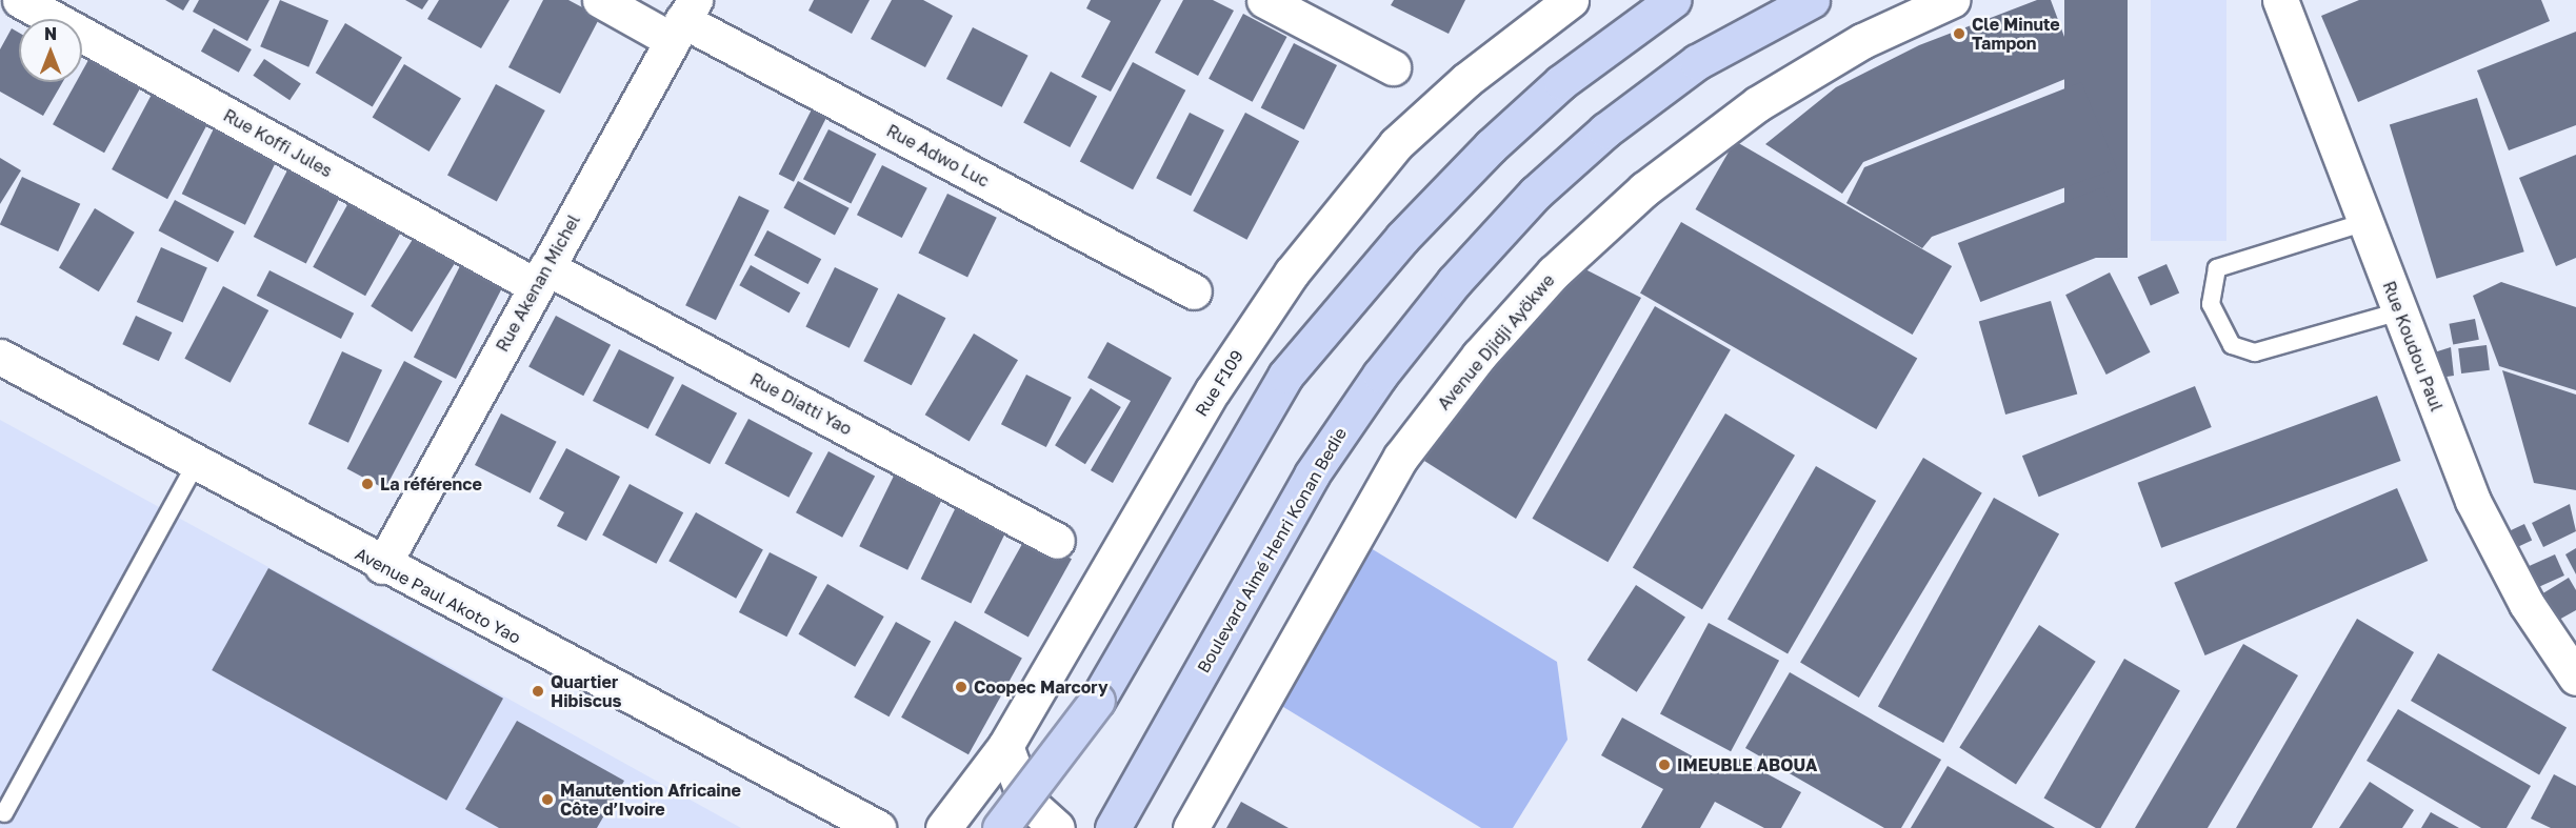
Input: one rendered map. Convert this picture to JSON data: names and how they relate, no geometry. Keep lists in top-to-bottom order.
{
  "streets": {
    "highway": ["Boulevard Aimé Henri Konan Bedie"],
    "street": [
      "Rue Koffi Jules",
      "Rue Adwo Luc",
      "Rue Akenan Michel",
      "Avenue Djidji Ayökwe",
      "Rue Koudou Paul",
      "Rue F109",
      "Rue Diatti Yao",
      "Avenue Paul Akoto Yao"
    ]
  },
  "crossings": [
    ["Rue Koffi Jules", "Rue Akenan Michel"],
    ["Rue Koffi Jules", "Rue Diatti Yao"],
    ["Rue Adwo Luc", "Rue Akenan Michel"],
    ["Rue Akenan Michel", "Rue Diatti Yao"],
    ["Rue Akenan Michel", "Avenue Paul Akoto Yao"]
  ],
  "places": [
    "Cle Minute Tampon",
    "La référence",
    "Coopec Marcory",
    "Quartier Hibiscus",
    "IMEUBLE ABOUA",
    "Manutention Africaine Côte d’Ivoire"
  ],
  "north": "top"
}
